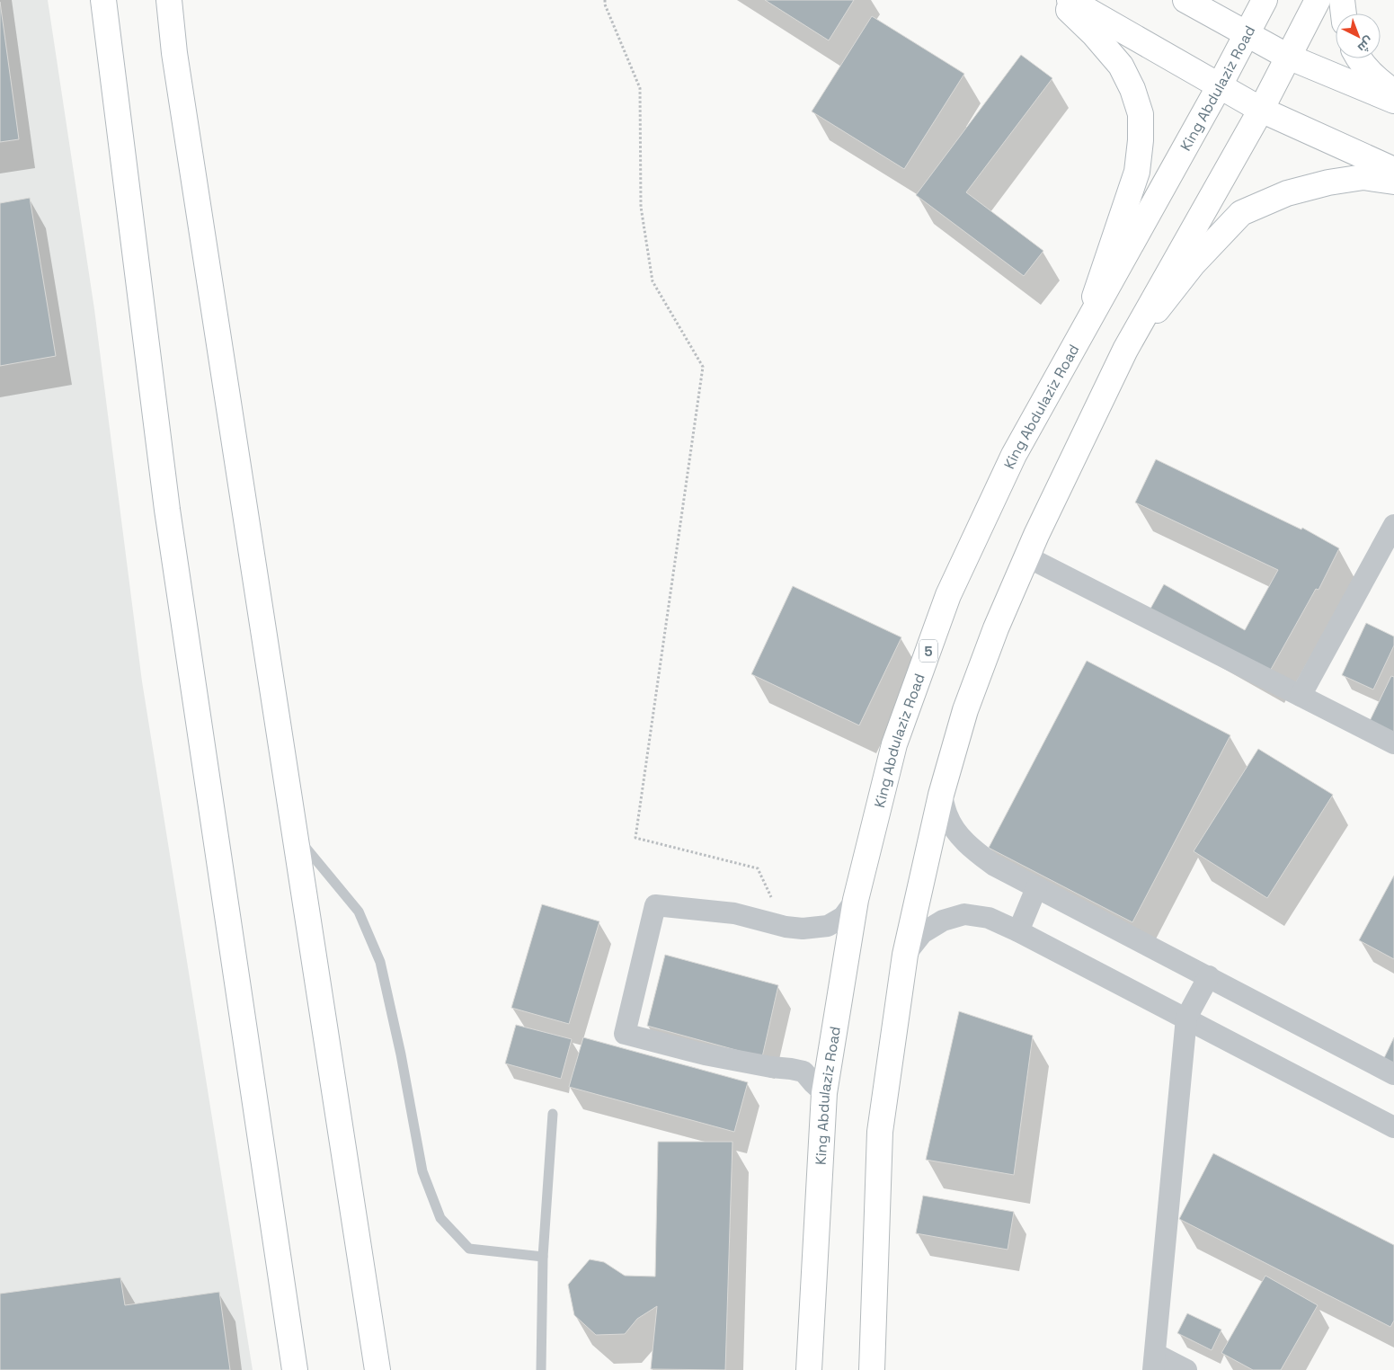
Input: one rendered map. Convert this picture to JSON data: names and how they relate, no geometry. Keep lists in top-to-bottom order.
{
  "streets": {
    "main road": ["King Abdulaziz Road", "5"]
  },
  "north": "bottom right"
}
